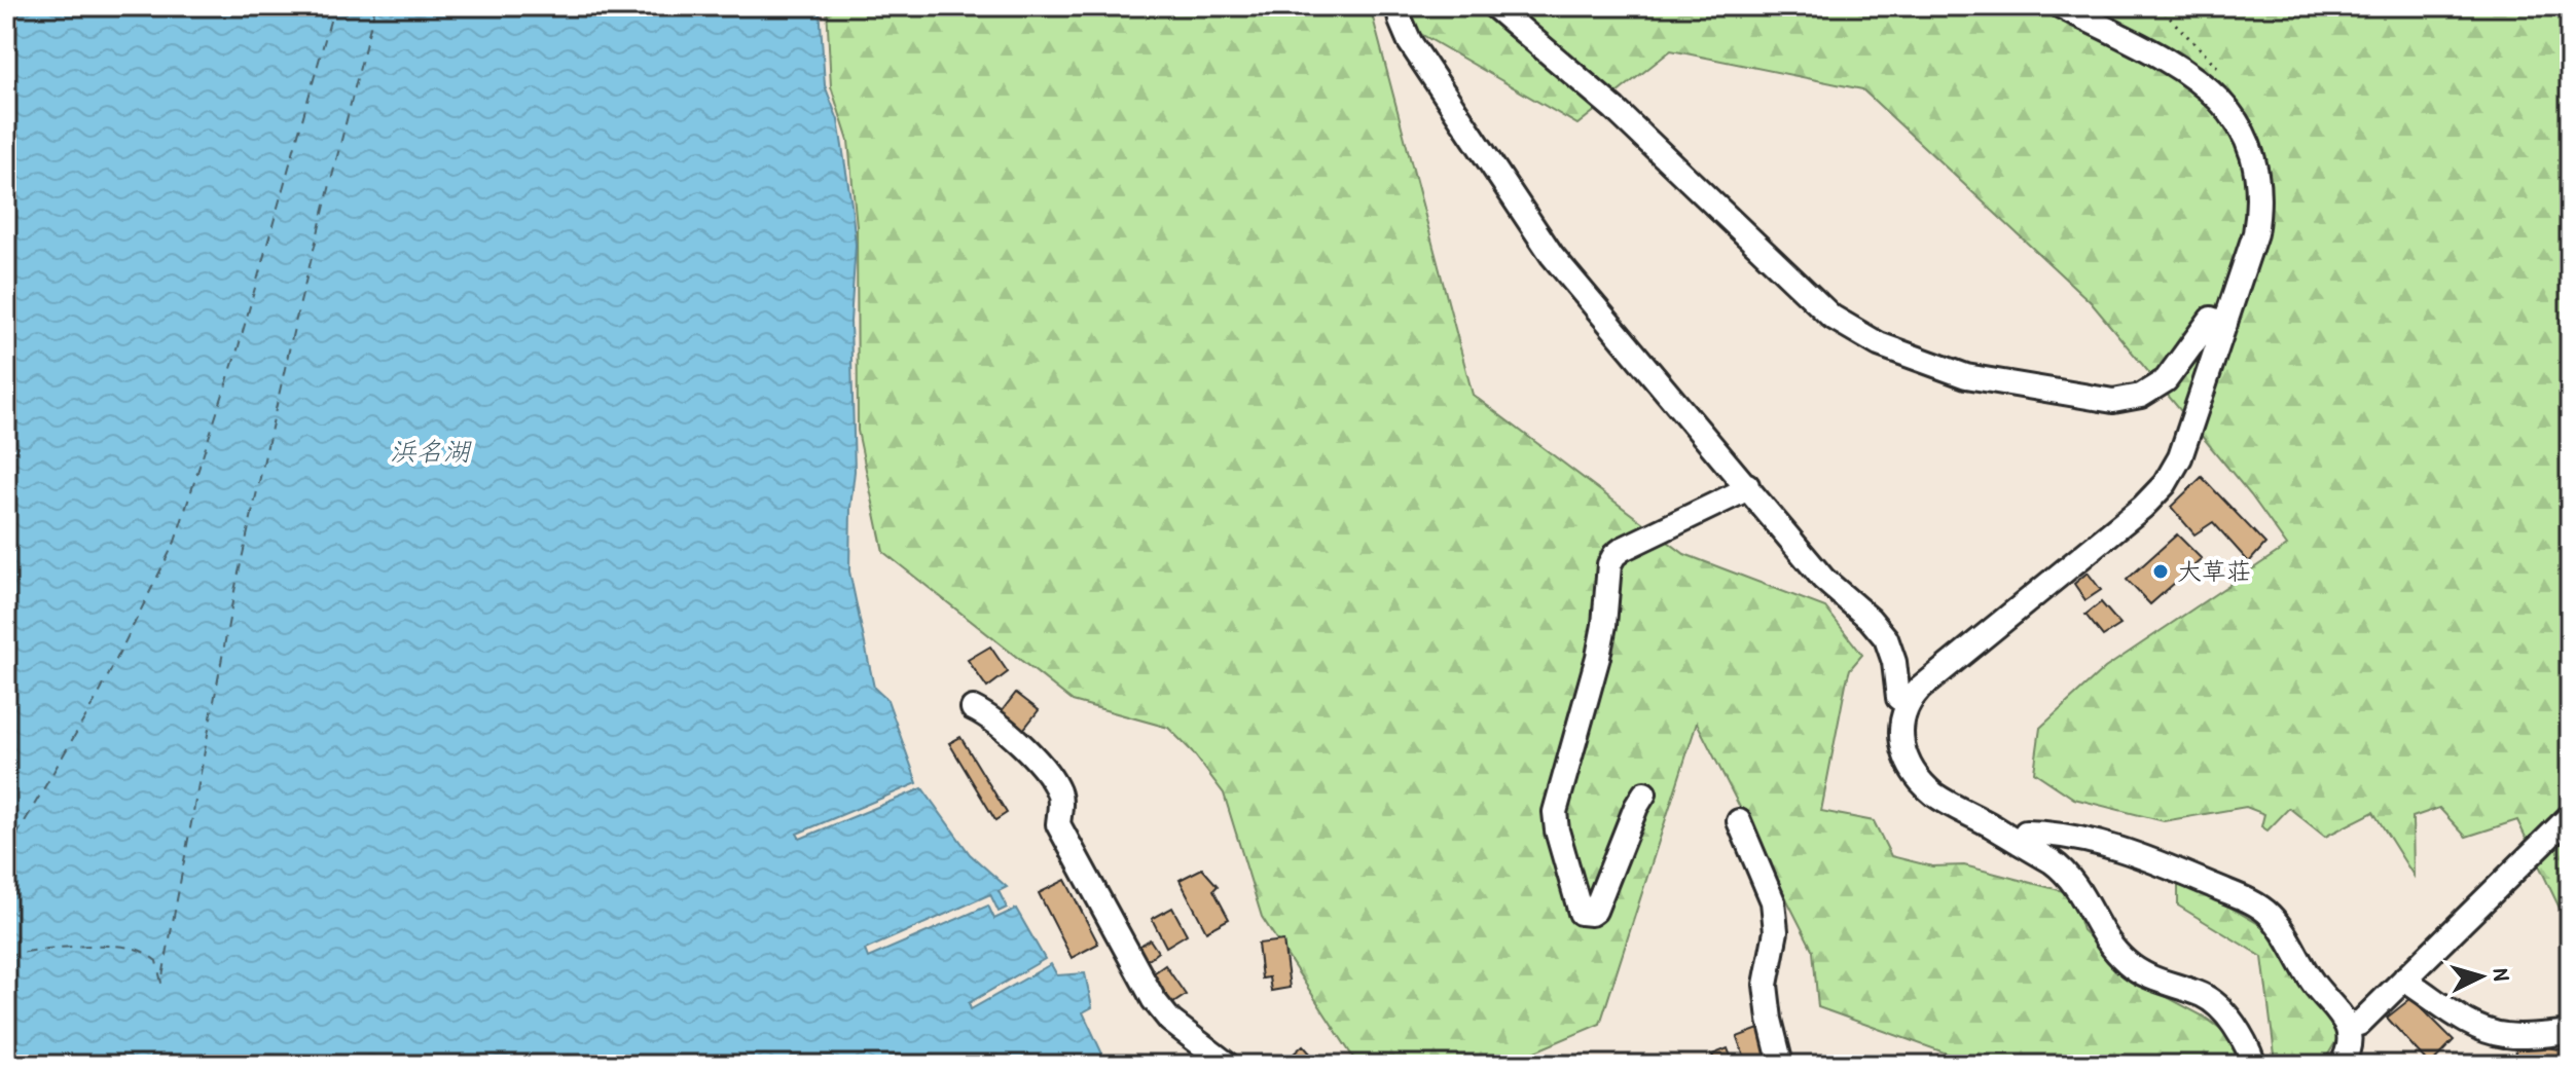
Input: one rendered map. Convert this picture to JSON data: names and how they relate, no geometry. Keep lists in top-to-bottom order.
{
  "water": ["浜名湖"],
  "places": ["大草荘"],
  "north": "right"
}
